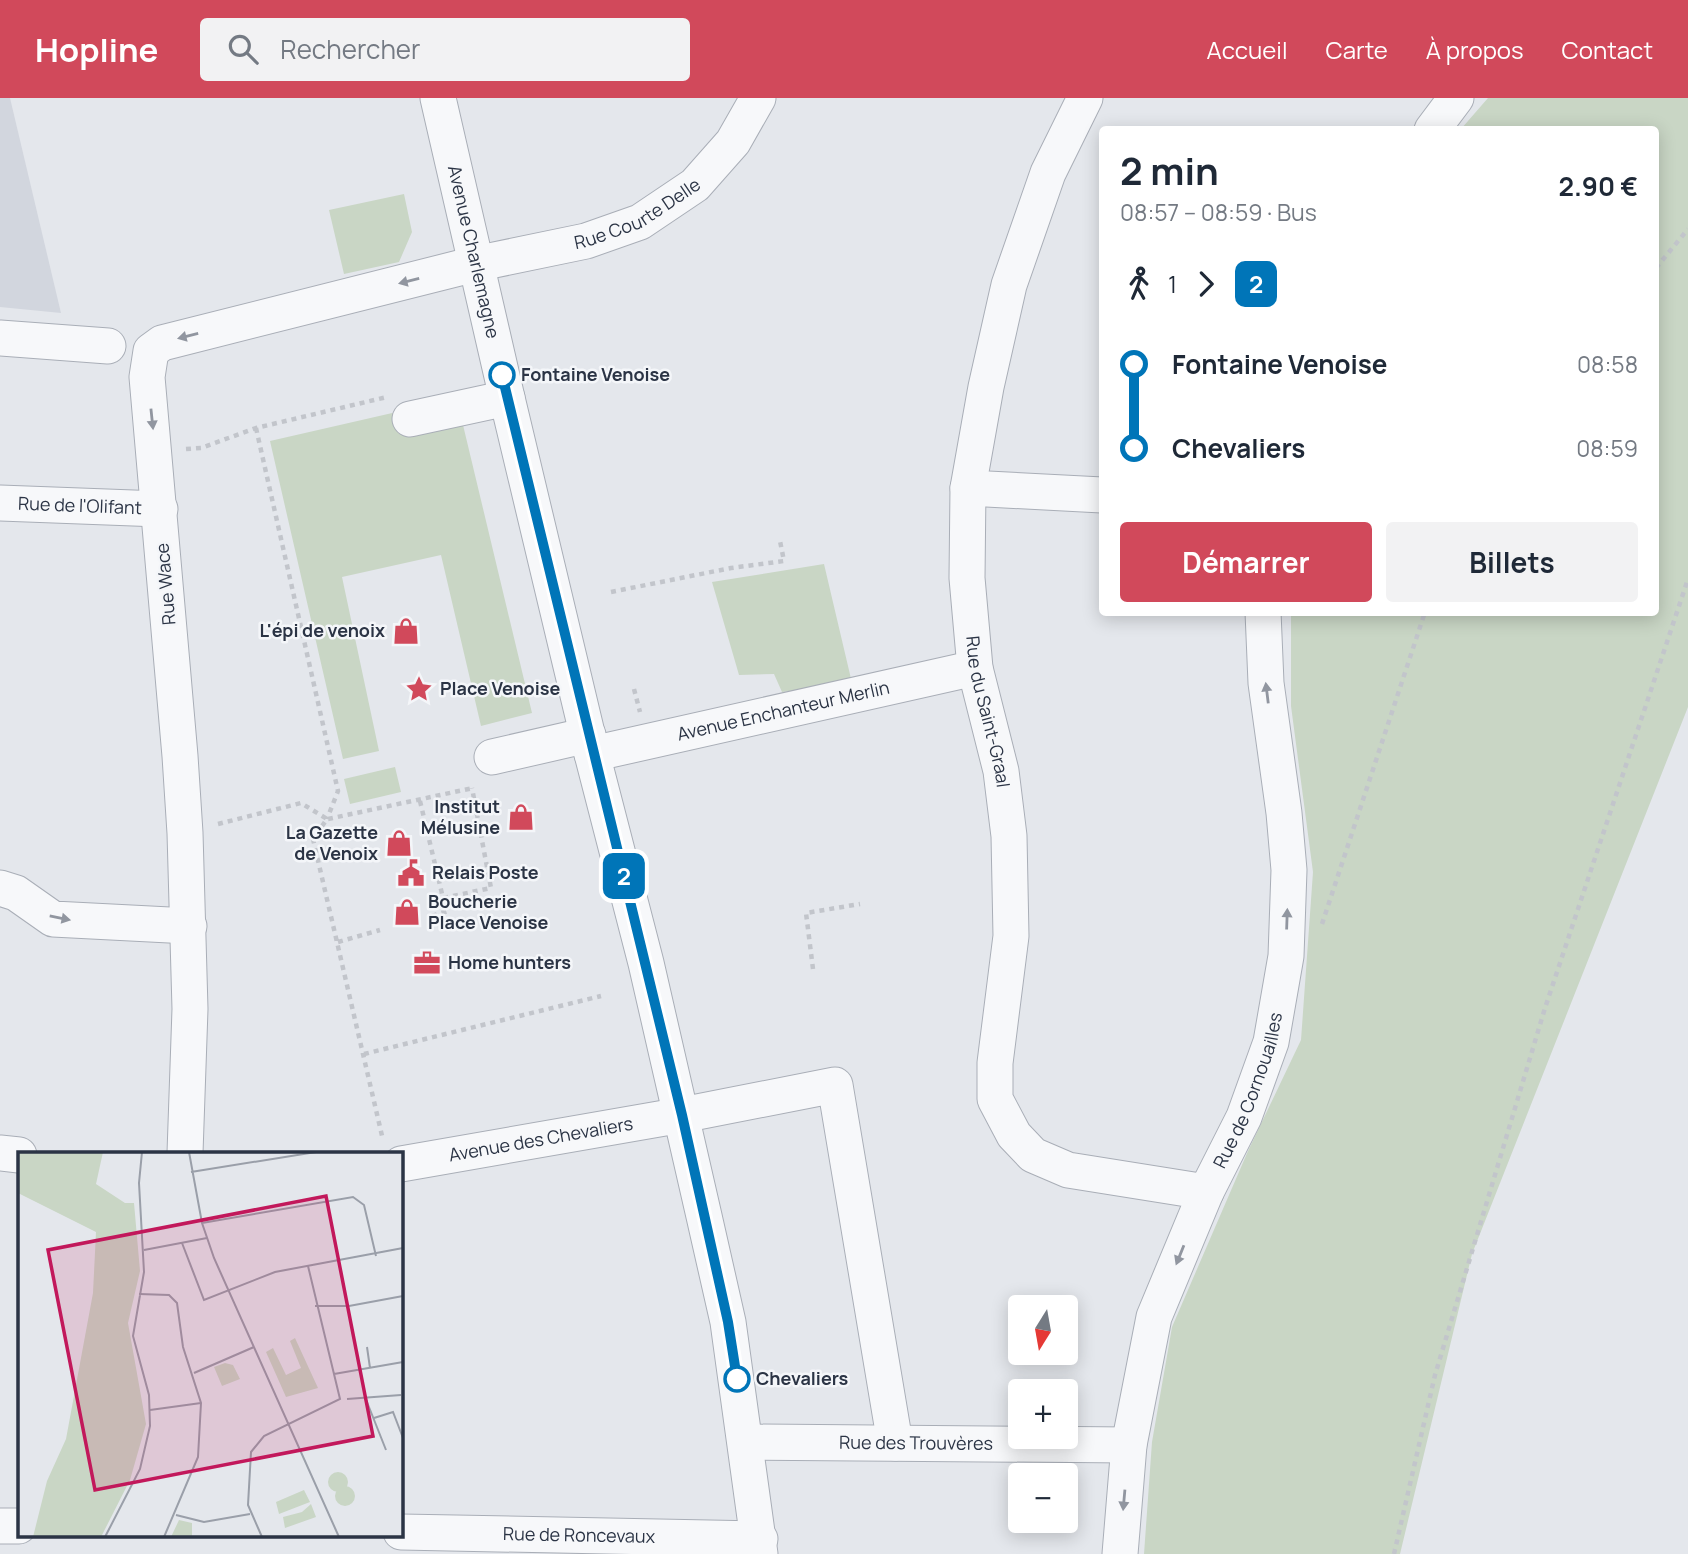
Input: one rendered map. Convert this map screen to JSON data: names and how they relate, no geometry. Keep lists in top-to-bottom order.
{
  "streets": {
    "street": [
      "Rue Courte Delle",
      "Avenue Charlemagne",
      "Rue de l'Olifant",
      "Rue Wace",
      "Avenue Enchanteur Merlin",
      "Rue du Saint-Graal",
      "Rue de Cornouailles",
      "Avenue des Chevaliers",
      "Rue des Trouvères",
      "Rue de Roncevaux"
    ]
  },
  "crossings": [
    ["Rue Courte Delle", "Avenue Charlemagne"],
    ["Rue Courte Delle", "Rue Wace"],
    ["Avenue Charlemagne", "Rue Wace"],
    ["Avenue Charlemagne", "Avenue Enchanteur Merlin"],
    ["Avenue Charlemagne", "Avenue des Chevaliers"],
    ["Avenue Charlemagne", "Rue des Trouvères"],
    ["Avenue Charlemagne", "Rue de Roncevaux"],
    ["Rue de l'Olifant", "Rue Wace"],
    ["Avenue Enchanteur Merlin", "Rue du Saint-Graal"],
    ["Rue du Saint-Graal", "Rue de Cornouailles"],
    ["Rue de Cornouailles", "Rue des Trouvères"],
    ["Avenue des Chevaliers", "Rue des Trouvères"]
  ],
  "one_way": ["Rue Wace"],
  "places": {
    "other": ["Fontaine Venoise", "Chevaliers"],
    "shop": [
      "L'épi de venoix",
      "Institut Mélusine",
      "La Gazette de Venoix",
      "Boucherie Place Venoise"
    ],
    "place": ["Place Venoise"],
    "public building": ["Relais Poste"],
    "office": ["Home hunters"]
  },
  "lines": ["bus line 2"],
  "north": "bottom",
  "page": {
    "header": "Hopline",
    "search": "Rechercher",
    "nav": [
      "Accueil",
      "Carte",
      "À propos",
      "Contact"
    ],
    "on_map": "2",
    "heading": ["2 min", "08:57 – 08:59 · Bus", "2.90 €"],
    "legs": ["1", "2"],
    "list": [
      {
        "name": "Fontaine Venoise",
        "value": "08:58"
      },
      {
        "name": "Chevaliers",
        "value": "08:59"
      }
    ],
    "buttons": ["Démarrer", "Billets"],
    "map_buttons": ["+", "−"]
  }
}
